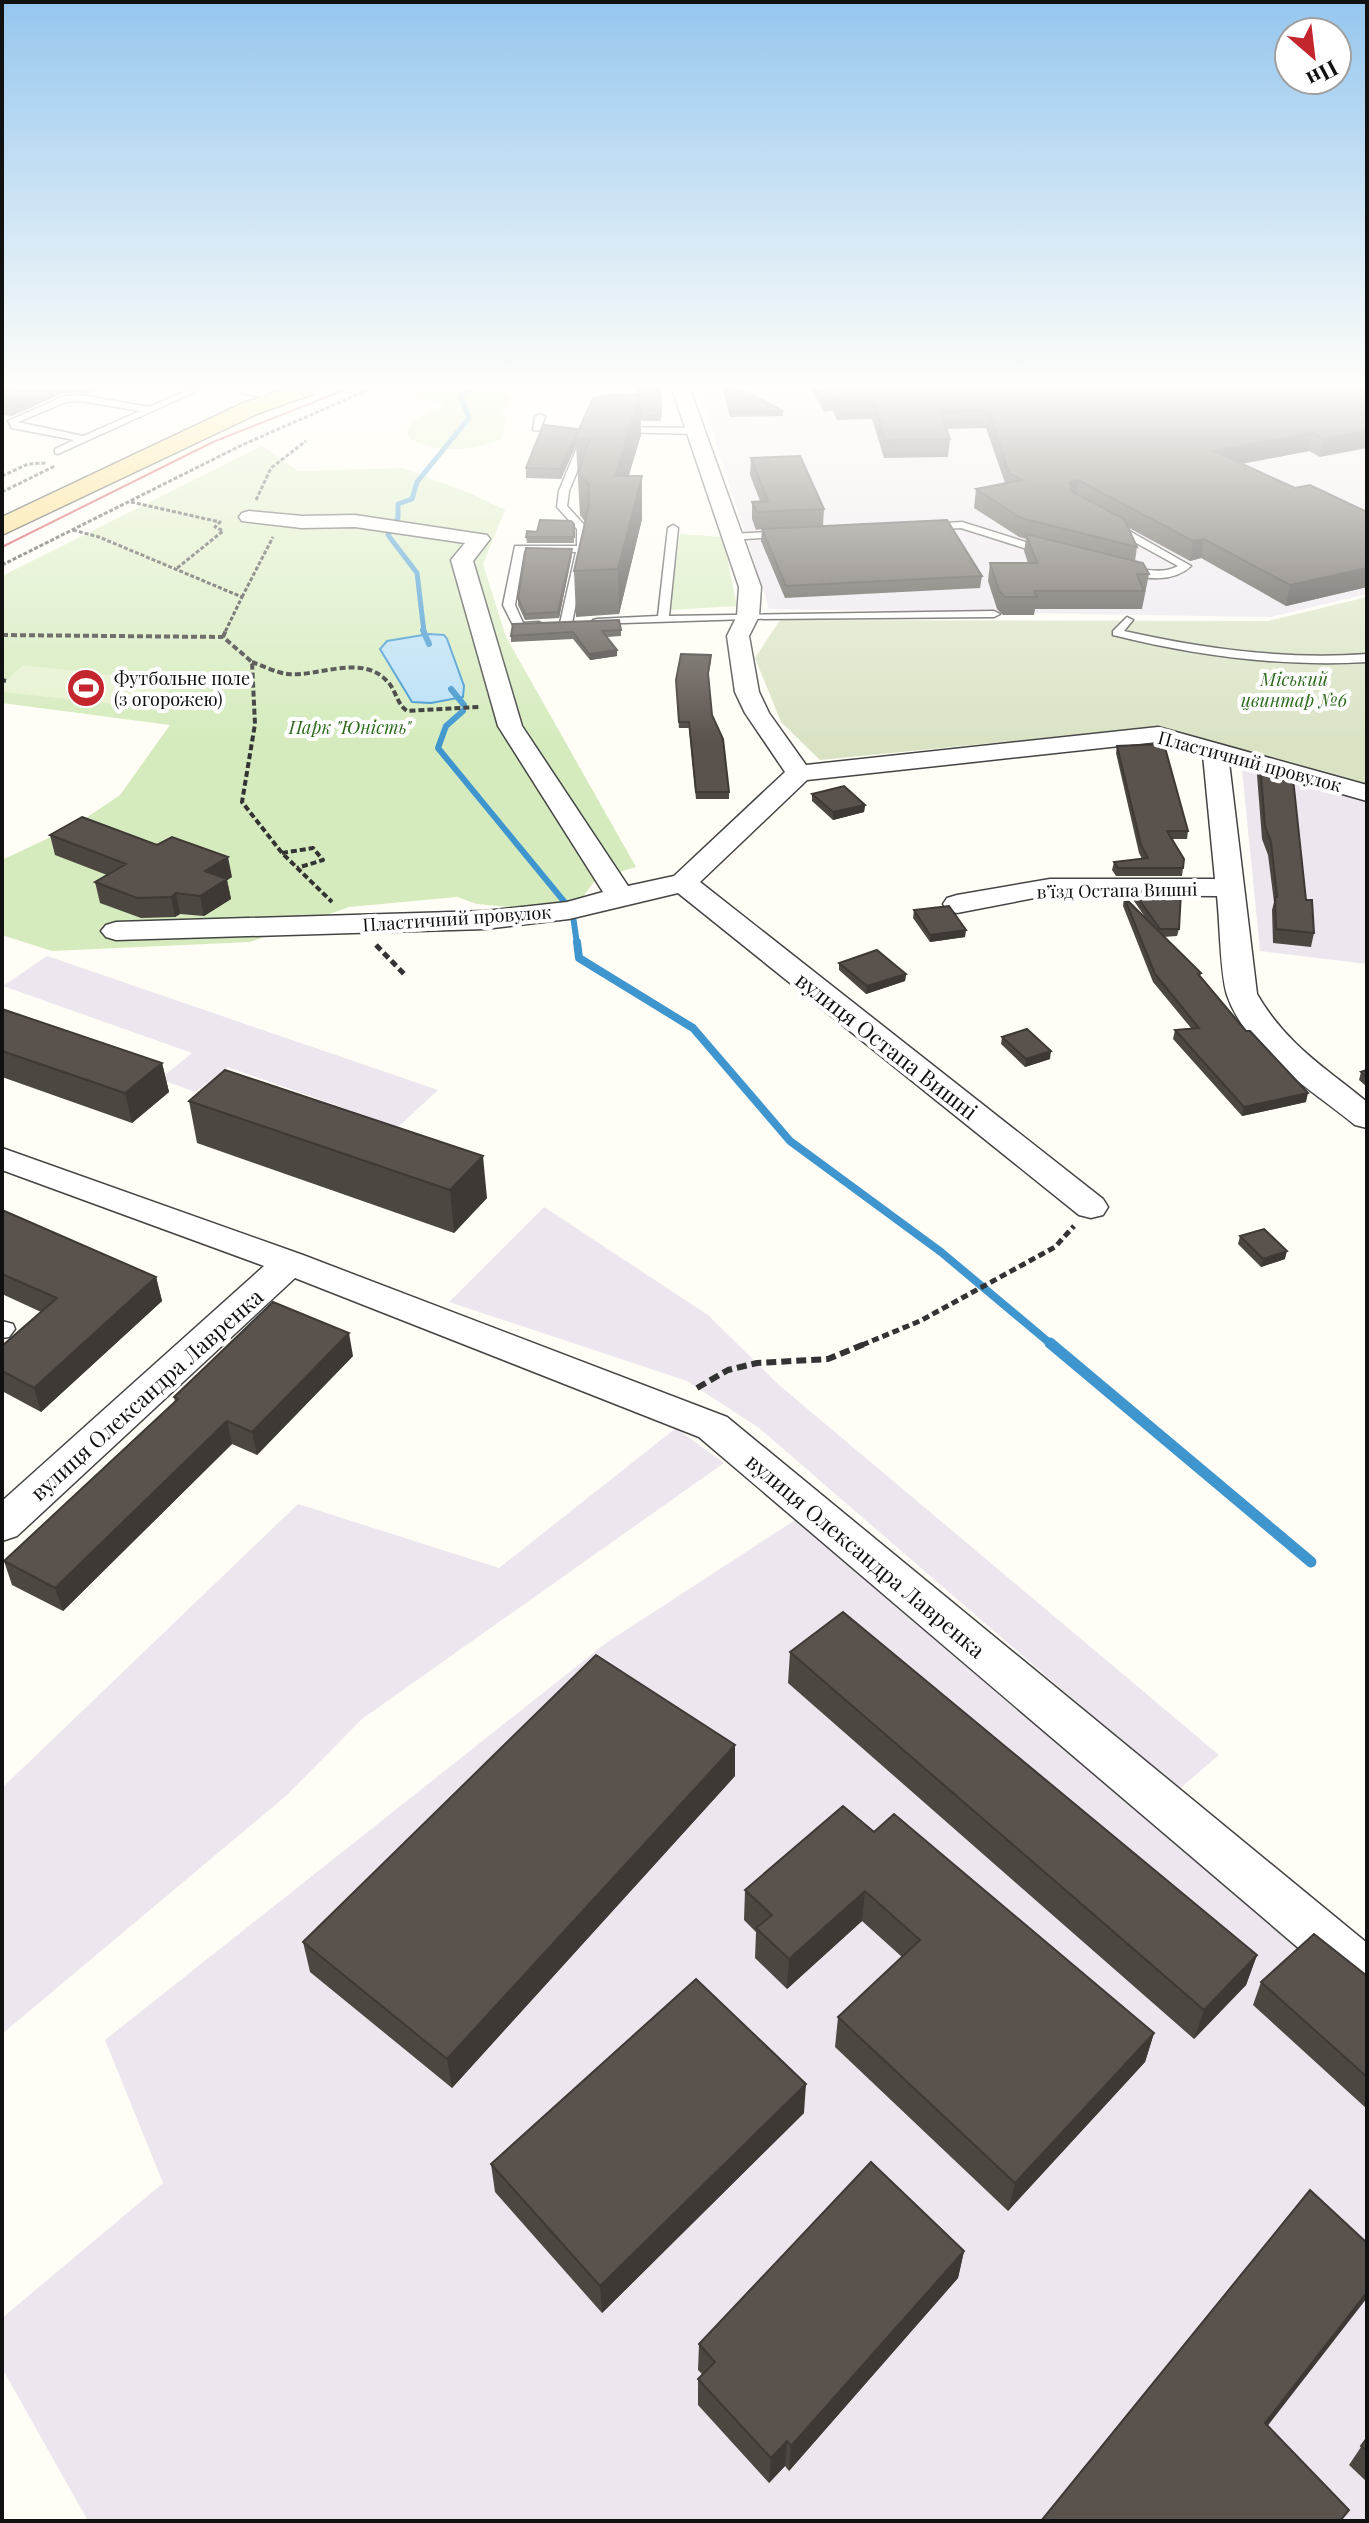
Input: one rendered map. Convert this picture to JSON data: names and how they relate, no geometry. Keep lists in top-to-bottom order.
{
  "streets": {
    "street": [
      "Пластичний провулок",
      "в’їзд Остапа Вишні",
      "вулиця Остапа Вишні",
      "вулиця Олександра Лавренка"
    ]
  },
  "crossings": [
    ["Пластичний провулок", "вулиця Остапа Вишні"]
  ],
  "parks": ["Міський цвинтар №6", "Парк \"Юність\""],
  "places": {
    "sports": ["Футбольне поле (з огорожею)"]
  },
  "north": "bottom right"
}
